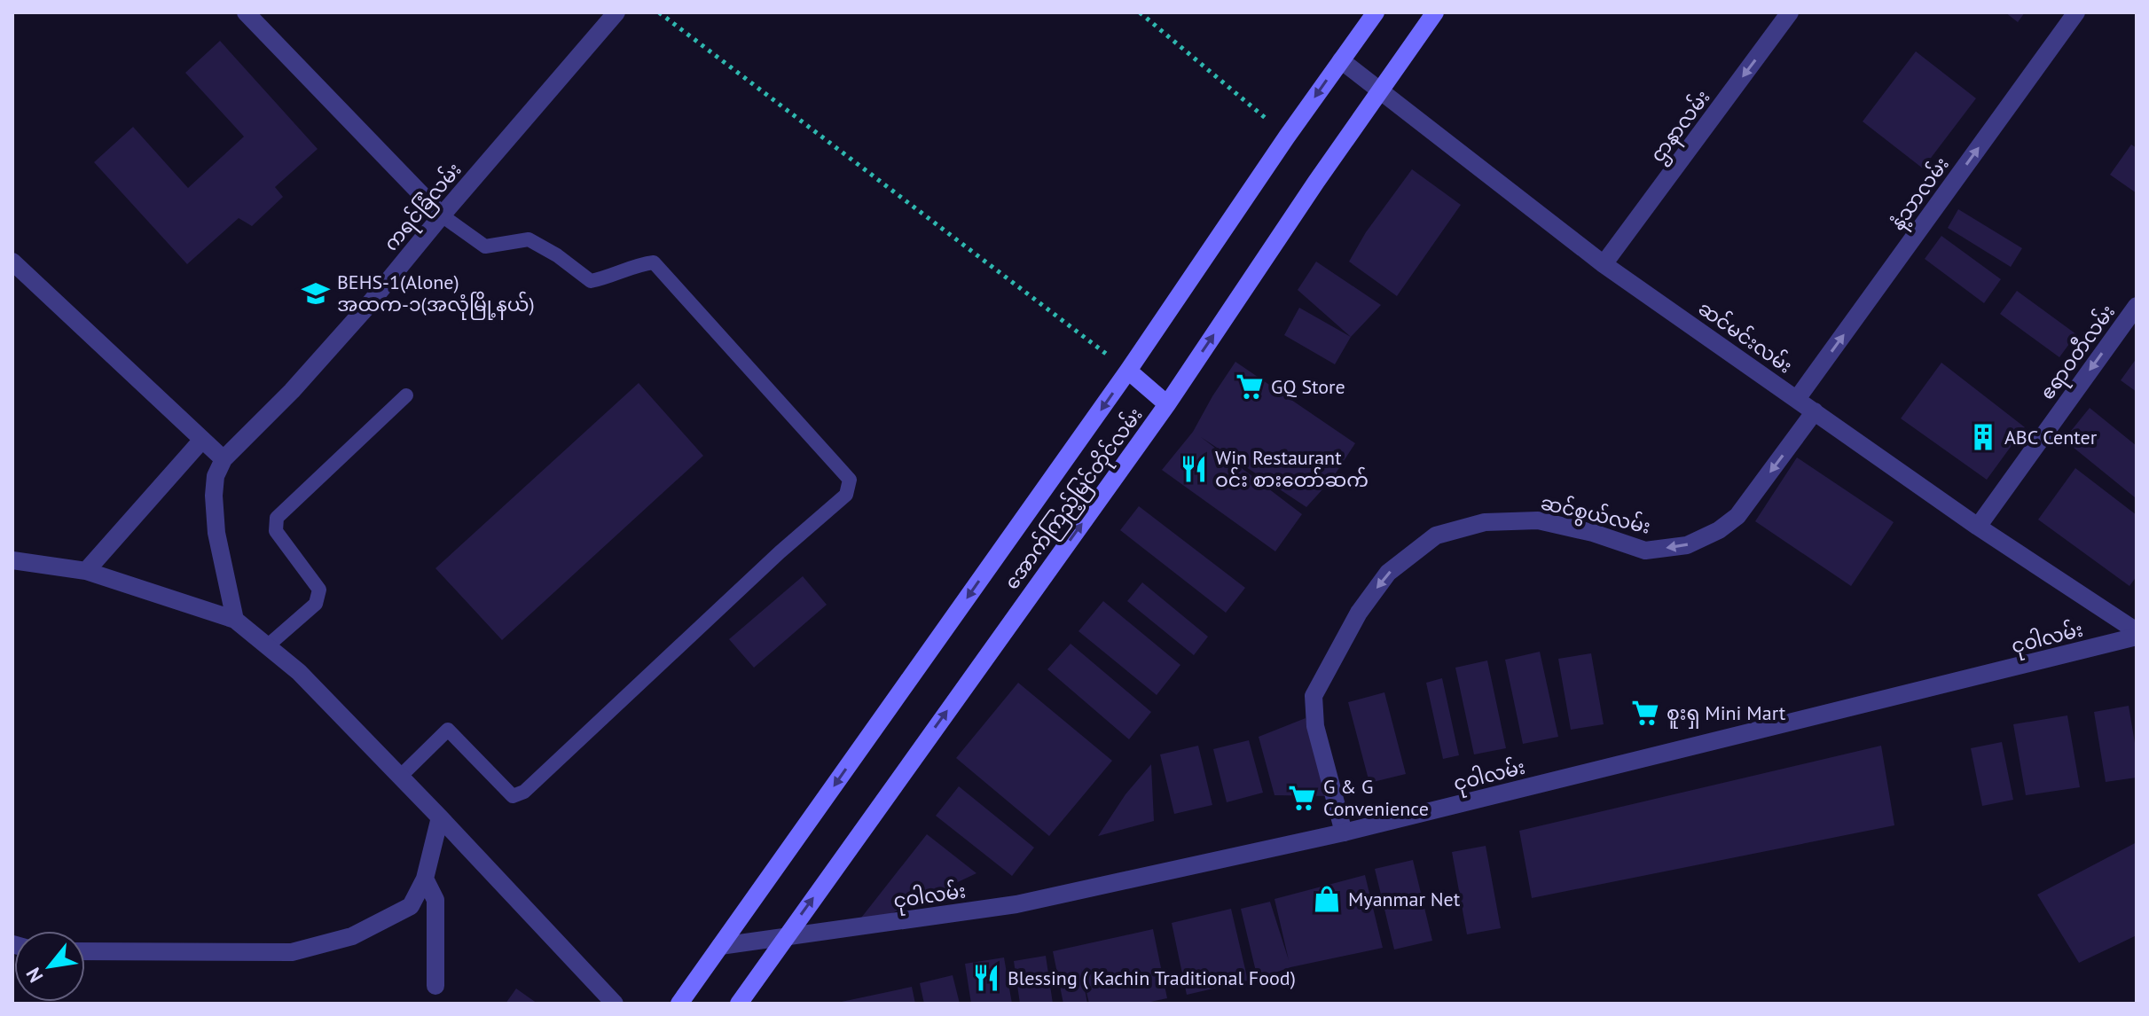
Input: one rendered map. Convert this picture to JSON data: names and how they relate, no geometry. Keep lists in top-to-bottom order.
{
  "streets": {
    "main road": ["အောက်ကြည့်မြင်တိုင်လမ်း"],
    "street": [
      "ဌာနာလမ်း",
      "နံ့သာလမ်း",
      "ကရင်ခြံလမ်း",
      "ဆင်မင်းလမ်း",
      "ဧရာဝတီလမ်း",
      "ဆင်စွယ်လမ်း",
      "ငုဝါလမ်း"
    ]
  },
  "crossings": [
    ["ဌာနာလမ်း", "ဆင်မင်းလမ်း"],
    ["နံ့သာလမ်း", "ဆင်မင်းလမ်း"],
    ["ဆင်မင်းလမ်း", "ဧရာဝတီလမ်း"],
    ["ဆင်မင်းလမ်း", "အောက်ကြည့်မြင်တိုင်လမ်း"],
    ["ဆင်မင်းလမ်း", "ဆင်စွယ်လမ်း"],
    ["အောက်ကြည့်မြင်တိုင်လမ်း", "ငုဝါလမ်း"],
    ["ဆင်စွယ်လမ်း", "ငုဝါလမ်း"]
  ],
  "one_way": ["ဌာနာလမ်း", "နံ့သာလမ်း", "ဧရာဝတီလမ်း"],
  "places": {
    "school or university": ["BEHS-1(Alone) အထက-၁(အလုံမြို့နယ်)"],
    "supermarket": ["GQ Store", "စူးရှ Mini Mart", "G & G Convenience"],
    "building": ["ABC Center"],
    "restaurant": ["Win Restaurant ဝင်း စားတော်ဆက်", "Blessing ( Kachin Traditional Food)"],
    "shop": ["Myanmar Net"]
  },
  "north": "bottom left"
}
